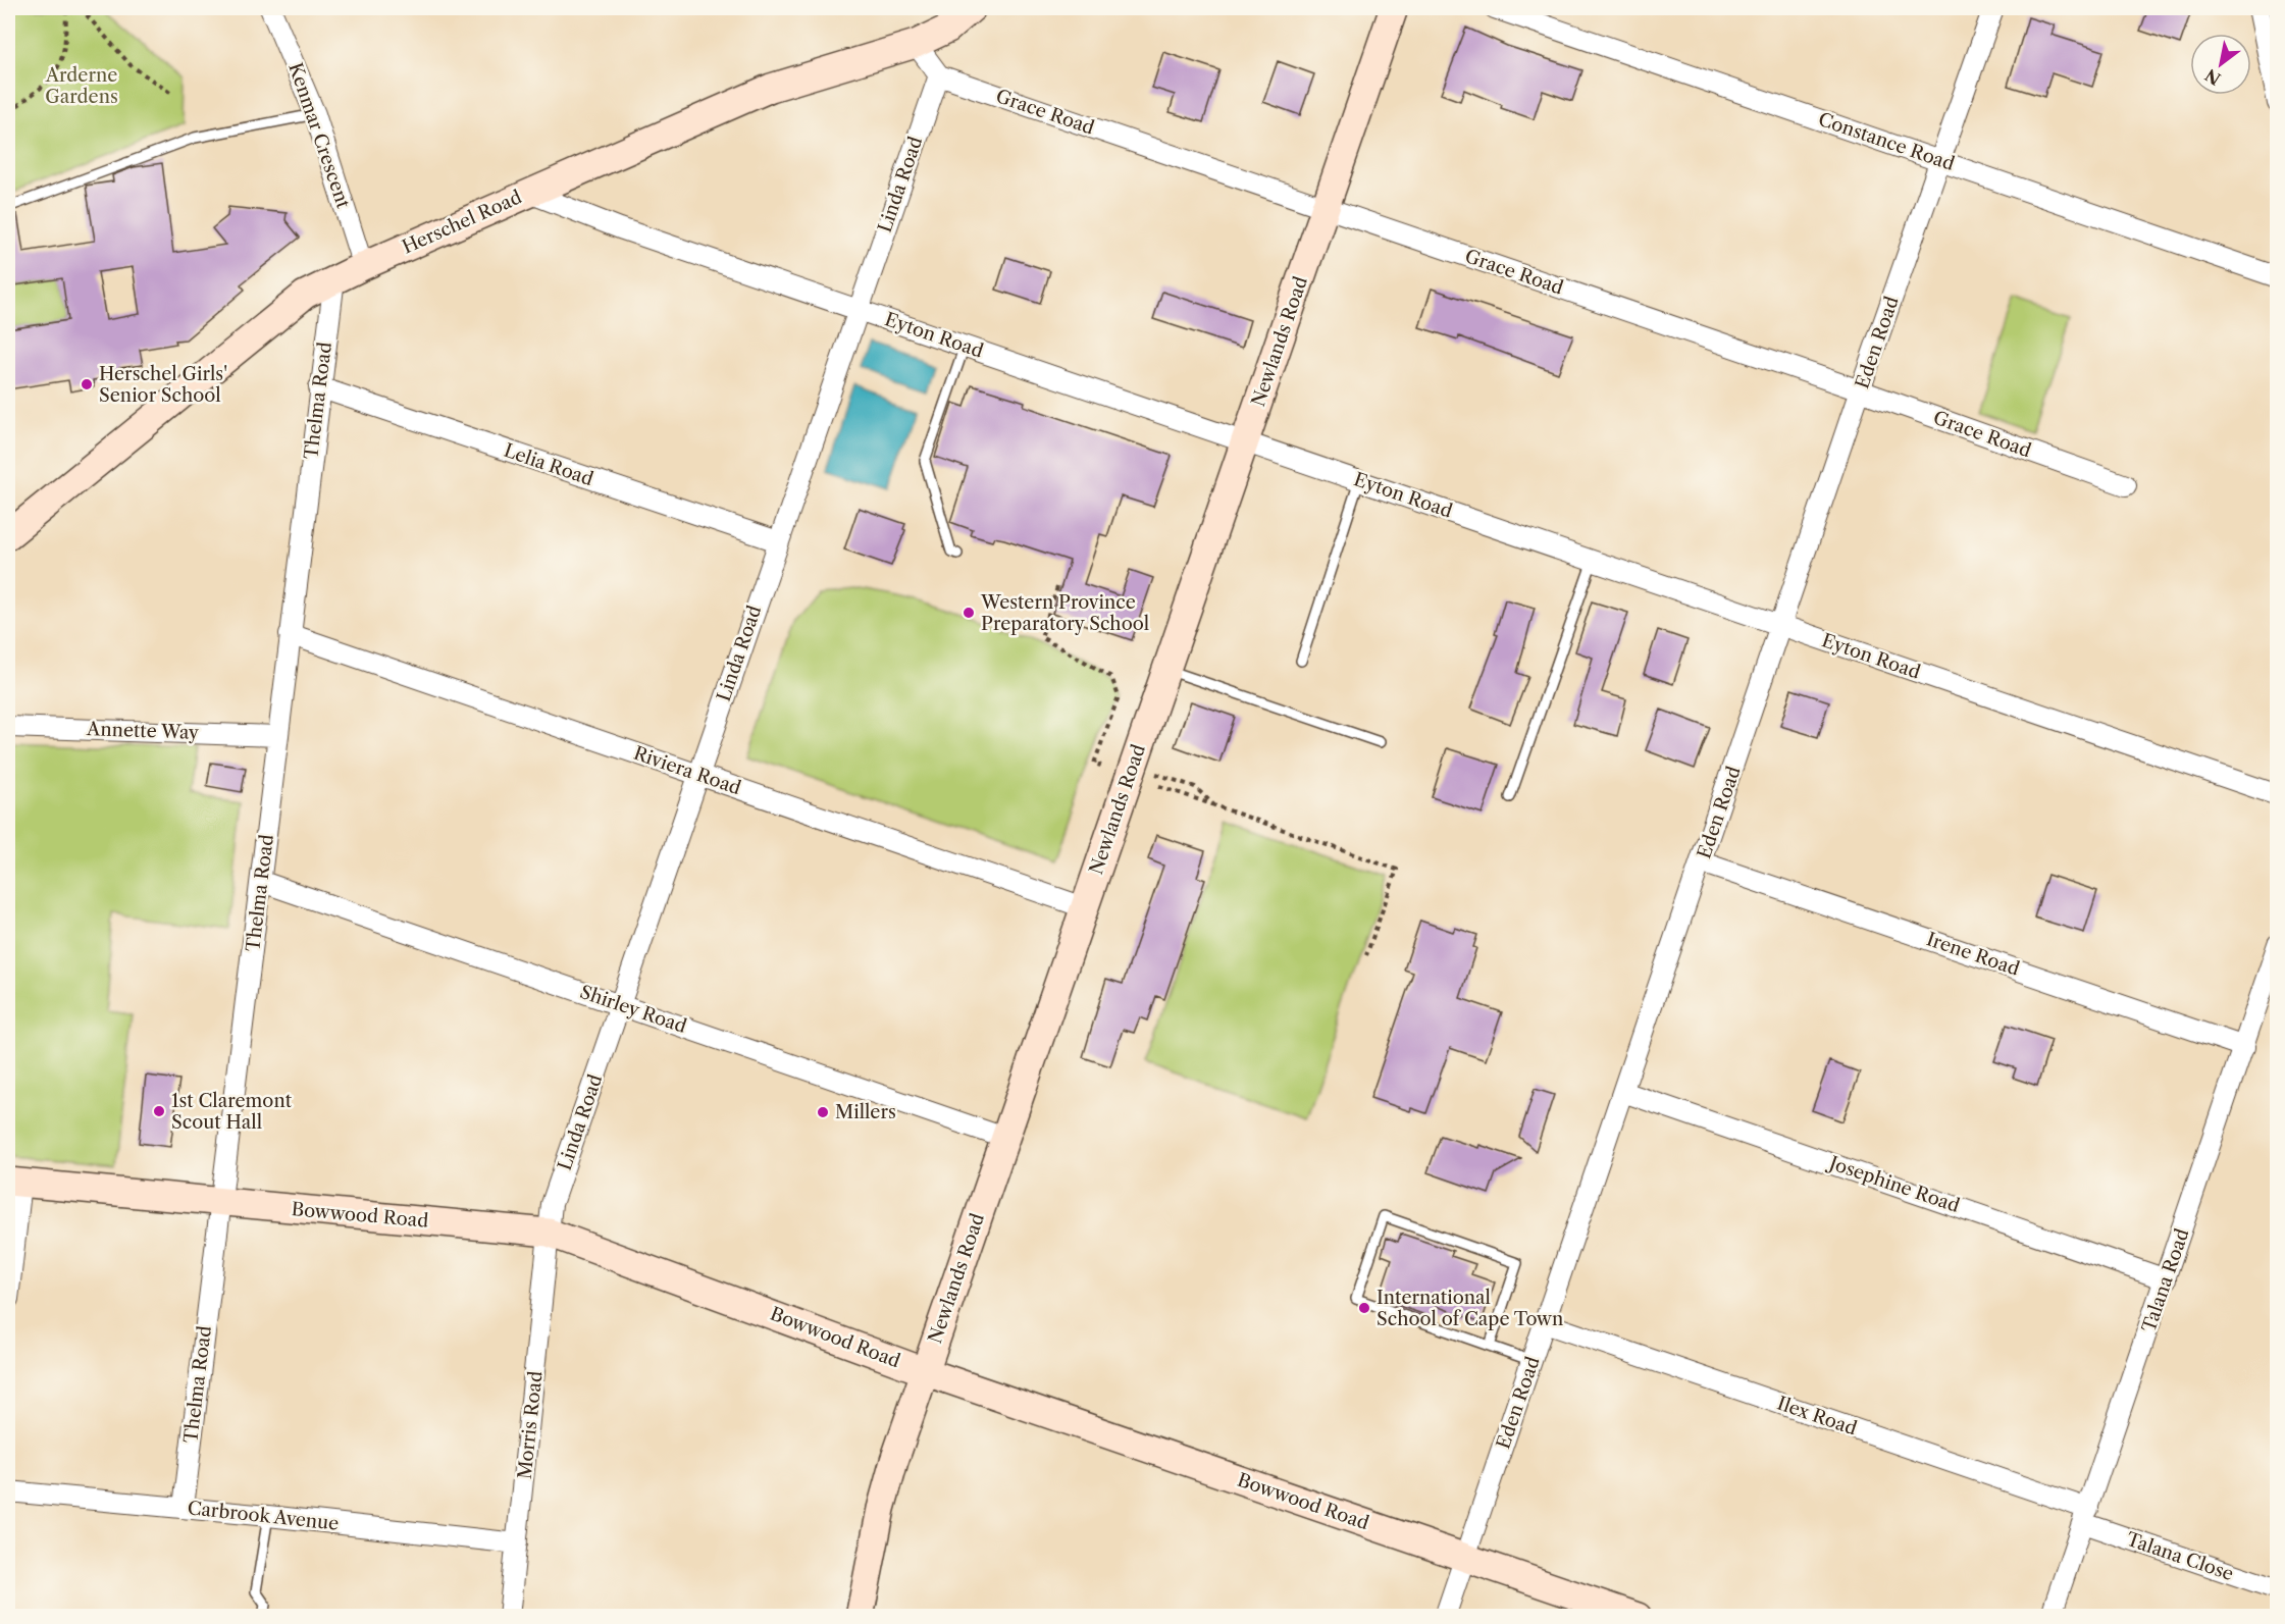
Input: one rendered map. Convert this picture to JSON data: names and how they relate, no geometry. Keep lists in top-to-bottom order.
{
  "streets": {
    "street": [
      "Grace Road",
      "Kenmar Crescent",
      "Constance Road",
      "Linda Road",
      "Herschel Road",
      "Eyton Road",
      "Newlands Road",
      "Eden Road",
      "Thelma Road",
      "Lelia Road",
      "Annette Way",
      "Riviera Road",
      "Irene Road",
      "Shirley Road",
      "Josephine Road",
      "Bowwood Road",
      "Talana Road",
      "Ilex Road",
      "Morris Road",
      "Carbrook Avenue",
      "Talana Close"
    ]
  },
  "crossings": [
    ["Grace Road", "Linda Road"],
    ["Grace Road", "Newlands Road"],
    ["Grace Road", "Eden Road"],
    ["Kenmar Crescent", "Herschel Road"],
    ["Constance Road", "Eden Road"],
    ["Linda Road", "Eyton Road"],
    ["Linda Road", "Lelia Road"],
    ["Linda Road", "Riviera Road"],
    ["Linda Road", "Shirley Road"],
    ["Linda Road", "Bowwood Road"],
    ["Linda Road", "Morris Road"],
    ["Herschel Road", "Eyton Road"],
    ["Herschel Road", "Thelma Road"],
    ["Eyton Road", "Newlands Road"],
    ["Eyton Road", "Eden Road"],
    ["Newlands Road", "Riviera Road"],
    ["Newlands Road", "Shirley Road"],
    ["Newlands Road", "Bowwood Road"],
    ["Eden Road", "Irene Road"],
    ["Eden Road", "Josephine Road"],
    ["Eden Road", "Bowwood Road"],
    ["Eden Road", "Ilex Road"],
    ["Thelma Road", "Lelia Road"],
    ["Thelma Road", "Annette Way"],
    ["Thelma Road", "Riviera Road"],
    ["Thelma Road", "Shirley Road"],
    ["Thelma Road", "Bowwood Road"],
    ["Thelma Road", "Carbrook Avenue"],
    ["Irene Road", "Talana Road"],
    ["Josephine Road", "Talana Road"],
    ["Bowwood Road", "Morris Road"],
    ["Talana Road", "Ilex Road"],
    ["Talana Road", "Talana Close"],
    ["Ilex Road", "Talana Close"],
    ["Morris Road", "Carbrook Avenue"]
  ],
  "parks": ["Arderne Gardens"],
  "places": [
    "Herschel Girls' Senior School",
    "Western Province Preparatory School",
    "1st Claremont Scout Hall",
    "Millers",
    "International School of Cape Town"
  ],
  "north": "bottom left"
}
